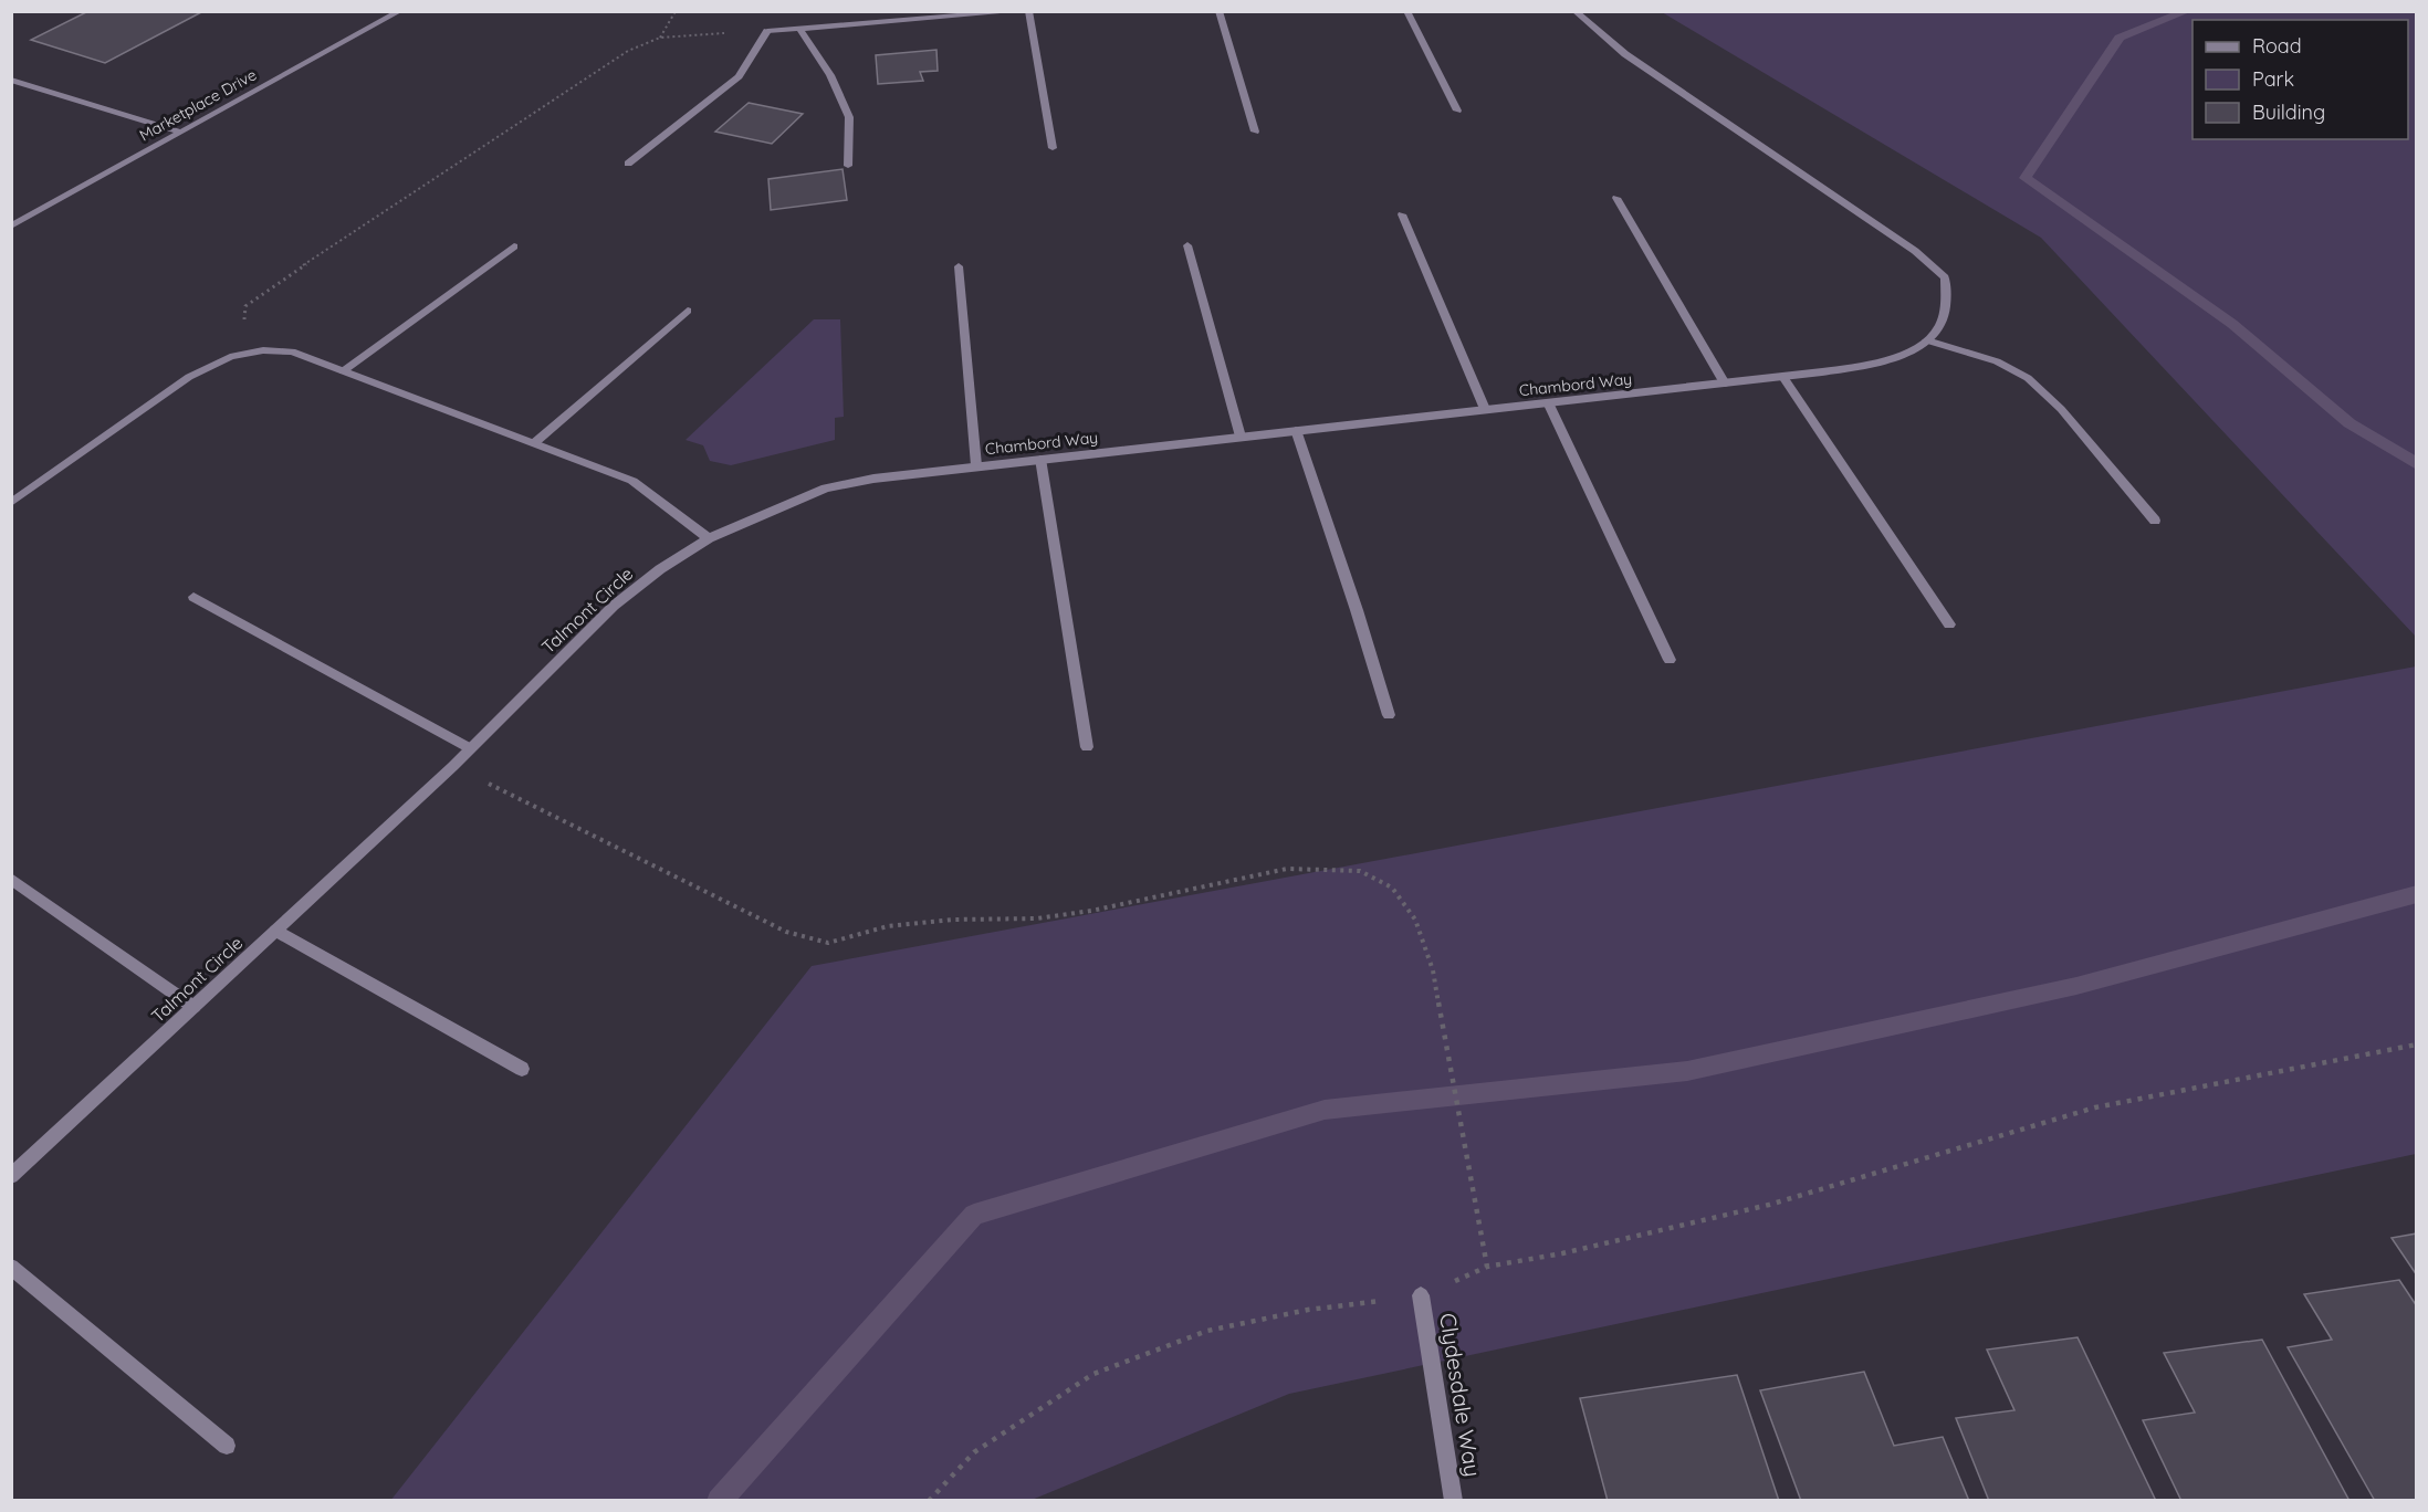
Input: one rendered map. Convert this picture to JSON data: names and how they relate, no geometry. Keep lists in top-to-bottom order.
{
  "streets": {
    "street": [
      "Marketplace Drive",
      "Chambord Way",
      "Talmont Circle",
      "Clydesdale Way"
    ]
  },
  "crossings": [
    ["Chambord Way", "Talmont Circle"]
  ],
  "legend": ["Road", "Park", "Building"]
}
